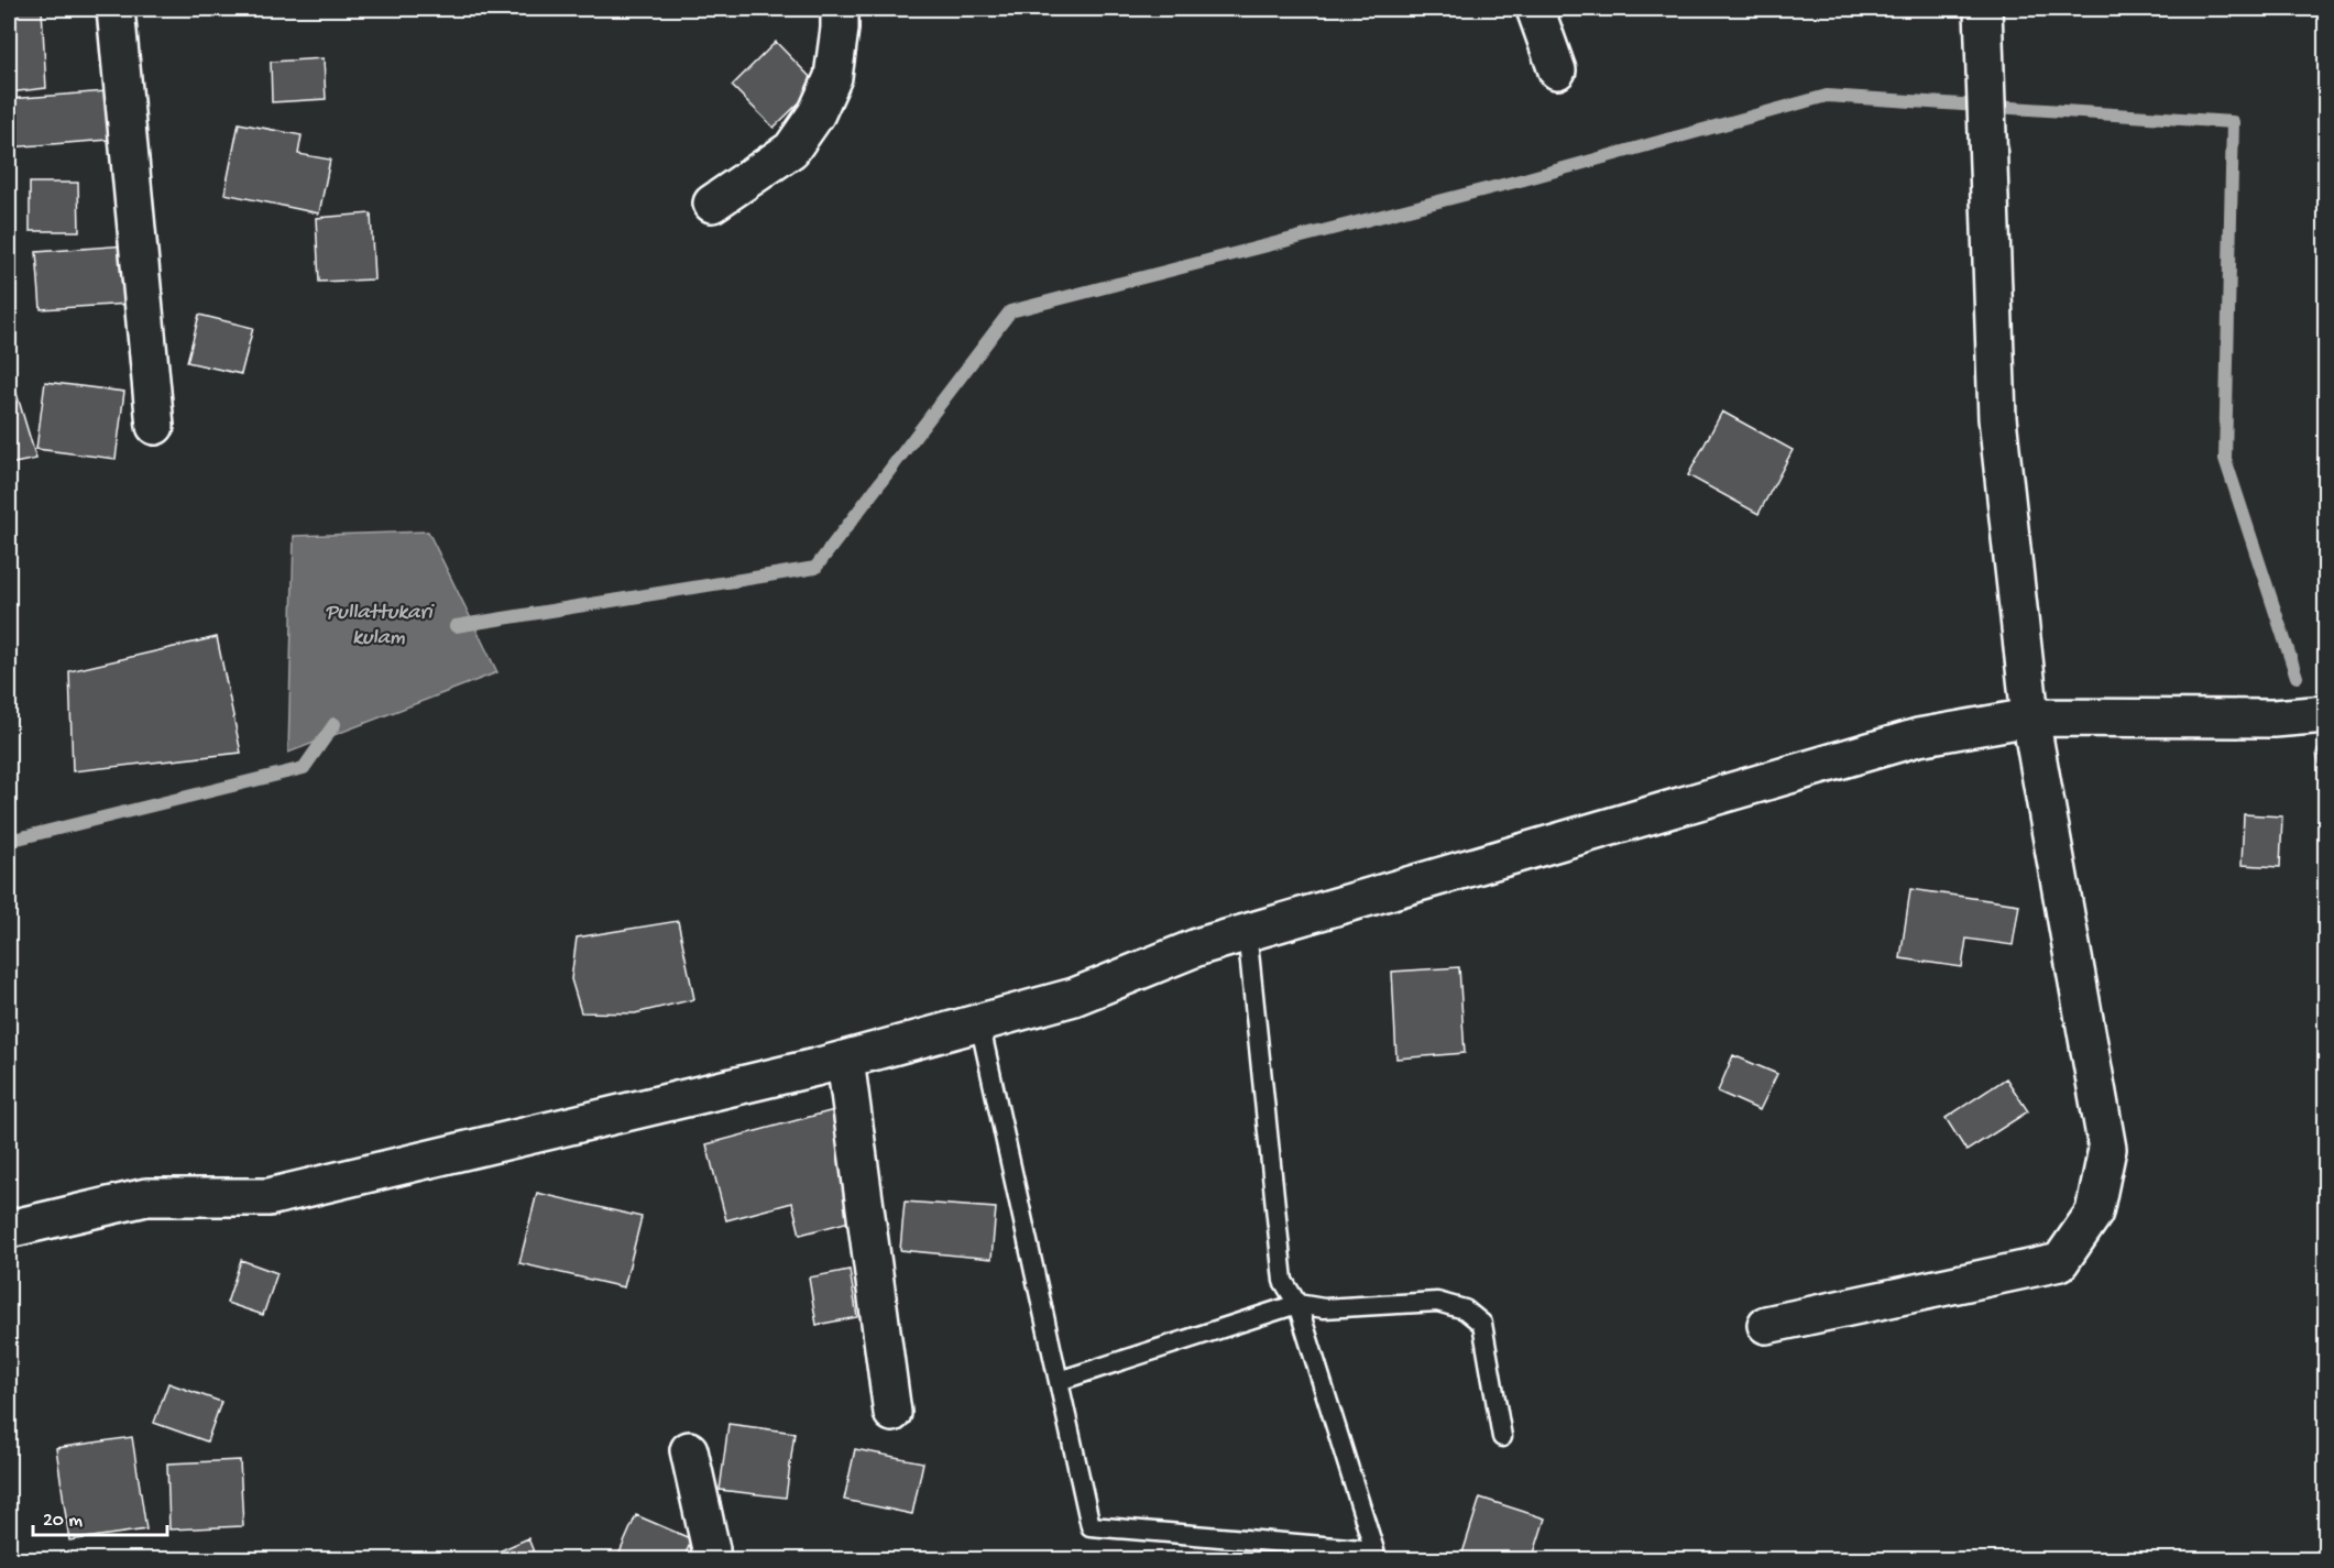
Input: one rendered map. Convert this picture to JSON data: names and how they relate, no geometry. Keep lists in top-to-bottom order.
{
  "water": ["Pullattukari kulam"],
  "scale_bar": "20 m"
}
